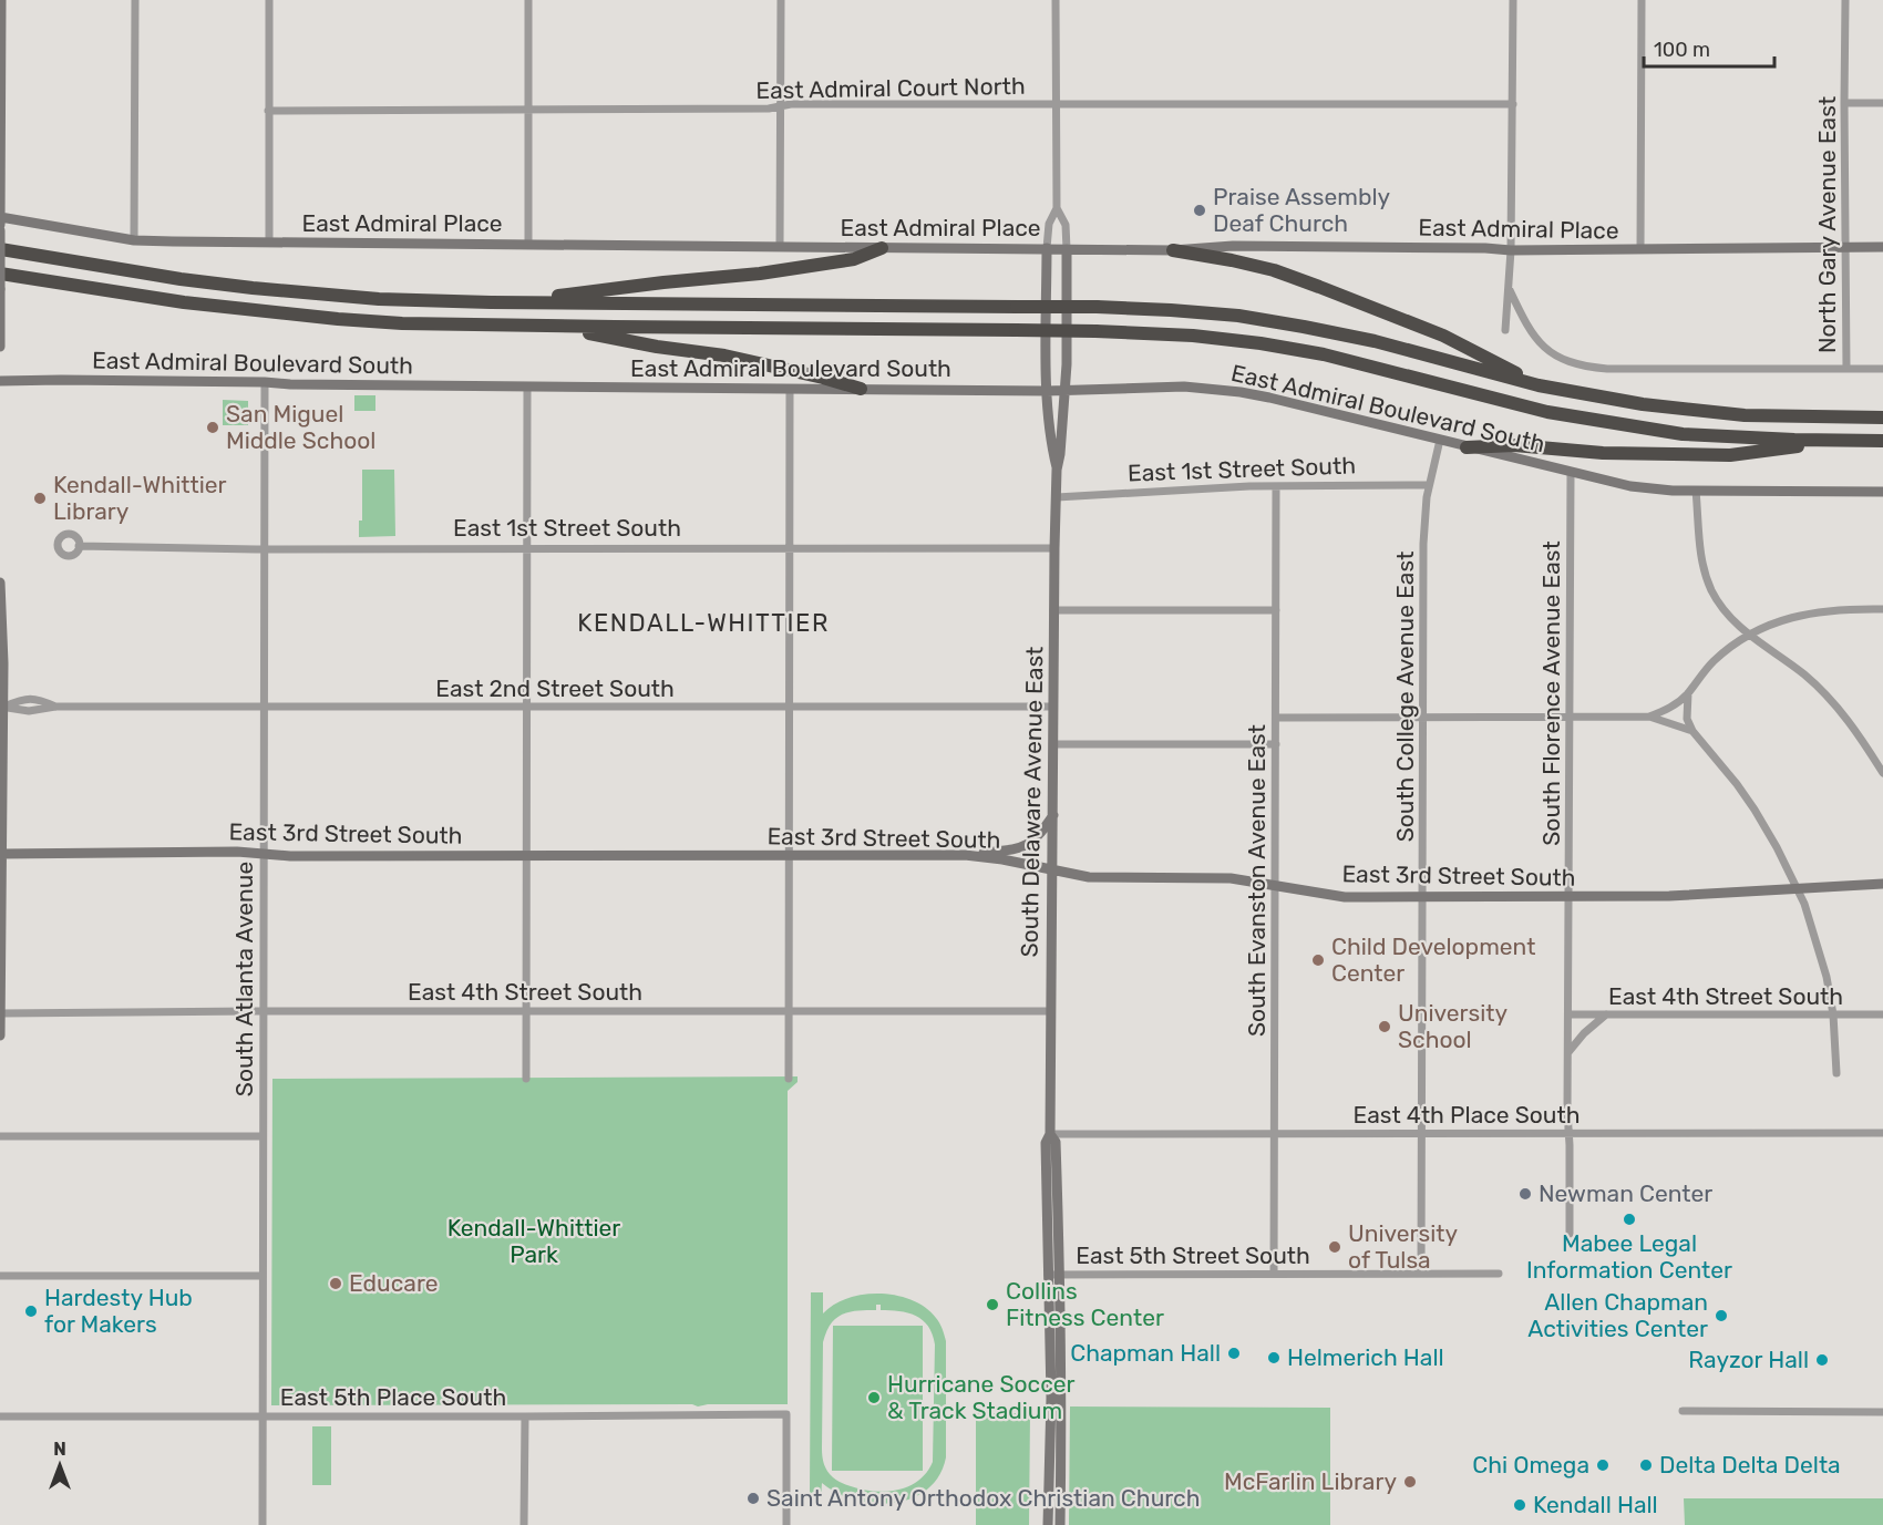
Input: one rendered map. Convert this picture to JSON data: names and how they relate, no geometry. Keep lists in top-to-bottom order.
{
  "streets": {
    "main road": [
      "East Admiral Place",
      "East Admiral Boulevard South",
      "South Delaware Avenue East",
      "East 3rd Street South"
    ],
    "street": [
      "East Admiral Court North",
      "North Gary Avenue East",
      "East 1st Street South",
      "East 2nd Street South",
      "South Florence Avenue East",
      "South College Avenue East",
      "South Evanston Avenue East",
      "South Atlanta Avenue",
      "East 4th Street South",
      "East 4th Place South",
      "East 5th Street South",
      "East 5th Place South"
    ]
  },
  "crossings": [
    ["East Admiral Place", "North Gary Avenue East"],
    ["East Admiral Place", "South Delaware Avenue East"],
    ["East Admiral Boulevard South", "South Florence Avenue East"],
    ["East Admiral Boulevard South", "South College Avenue East"],
    ["East Admiral Boulevard South", "South Delaware Avenue East"],
    ["East Admiral Boulevard South", "South Atlanta Avenue"],
    ["East 1st Street South", "South College Avenue East"],
    ["East 1st Street South", "South Delaware Avenue East"],
    ["East 1st Street South", "South Evanston Avenue East"],
    ["East 1st Street South", "South Atlanta Avenue"],
    ["East 2nd Street South", "South Delaware Avenue East"],
    ["East 2nd Street South", "South Atlanta Avenue"],
    ["South Florence Avenue East", "East 3rd Street South"],
    ["South Florence Avenue East", "East 4th Street South"],
    ["South Florence Avenue East", "East 4th Place South"],
    ["South College Avenue East", "East 3rd Street South"],
    ["South College Avenue East", "East 4th Place South"],
    ["South College Avenue East", "East 5th Street South"],
    ["South Delaware Avenue East", "East 3rd Street South"],
    ["South Delaware Avenue East", "East 4th Street South"],
    ["South Delaware Avenue East", "East 4th Place South"],
    ["South Delaware Avenue East", "East 5th Street South"],
    ["East 3rd Street South", "South Evanston Avenue East"],
    ["East 3rd Street South", "South Atlanta Avenue"],
    ["South Evanston Avenue East", "East 4th Place South"],
    ["South Evanston Avenue East", "East 5th Street South"],
    ["South Atlanta Avenue", "East 4th Street South"],
    ["South Atlanta Avenue", "East 5th Place South"]
  ],
  "districts": ["KENDALL-WHITTIER"],
  "parks": ["Kendall-Whittier Park"],
  "places": [
    "Praise Assembly Deaf Church",
    "San Miguel Middle School",
    "Kendall-Whittier Library",
    "Child Development Center",
    "University School",
    "Newman Center",
    "Mabee Legal Information Center",
    "University of Tulsa",
    "Educare",
    "Collins Fitness Center",
    "Hardesty Hub for Makers",
    "Allen Chapman Activities Center",
    "Chapman Hall",
    "Helmerich Hall",
    "Rayzor Hall",
    "Hurricane Soccer & Track Stadium",
    "Chi Omega",
    "Delta Delta Delta",
    "McFarlin Library",
    "Saint Antony Orthodox Christian Church",
    "Kendall Hall"
  ],
  "scale_bar": "100 m",
  "north": "top"
}
